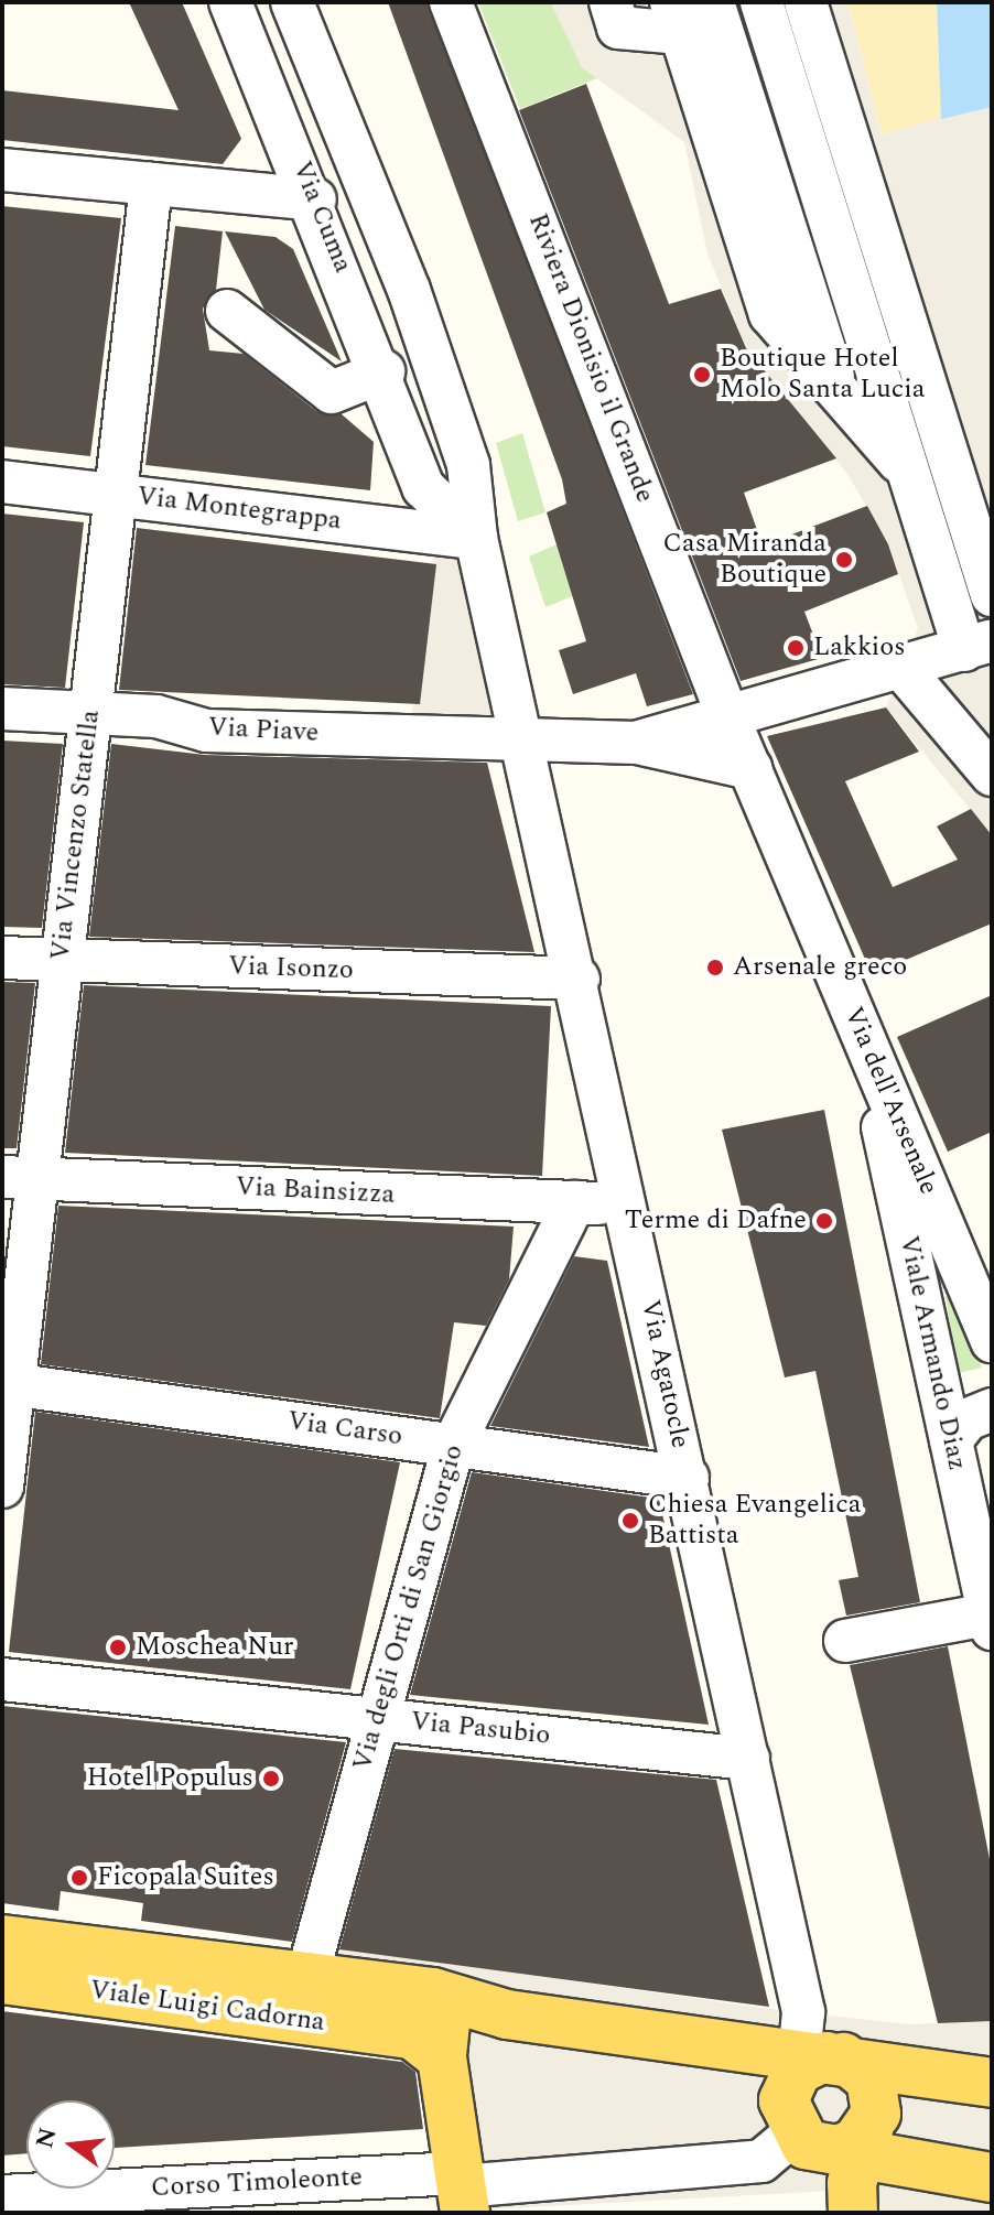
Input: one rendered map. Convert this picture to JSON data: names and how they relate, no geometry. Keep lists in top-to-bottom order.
{
  "streets": {
    "main road": ["Viale Luigi Cadorna"],
    "street": [
      "Via Cuma",
      "Riviera Dionisio il Grande",
      "Via Montegrappa",
      "Via Piave",
      "Via Vincenzo Statella",
      "Via Isonzo",
      "Via dell'Arsenale",
      "Via Bainsizza",
      "Viale Armando Diaz",
      "Via Agatocle",
      "Via Carso",
      "Via degli Orti di San Giorgio",
      "Via Pasubio",
      "Corso Timoleonte"
    ]
  },
  "crossings": [
    ["Via Cuma", "Via Montegrappa"],
    ["Via Cuma", "Via Agatocle"],
    ["Riviera Dionisio il Grande", "Via dell'Arsenale"],
    ["Via Montegrappa", "Via Vincenzo Statella"],
    ["Via Montegrappa", "Via Agatocle"],
    ["Via Piave", "Via Vincenzo Statella"],
    ["Via Piave", "Via Agatocle"],
    ["Via Vincenzo Statella", "Via Isonzo"],
    ["Via Vincenzo Statella", "Via Bainsizza"],
    ["Via Vincenzo Statella", "Via Carso"],
    ["Via Isonzo", "Via Agatocle"],
    ["Via dell'Arsenale", "Viale Armando Diaz"],
    ["Via Bainsizza", "Via Agatocle"],
    ["Via Bainsizza", "Via degli Orti di San Giorgio"],
    ["Via Agatocle", "Via Carso"],
    ["Via Agatocle", "Via Pasubio"],
    ["Via Agatocle", "Viale Luigi Cadorna"],
    ["Via Carso", "Via degli Orti di San Giorgio"],
    ["Via degli Orti di San Giorgio", "Via Pasubio"],
    ["Via degli Orti di San Giorgio", "Viale Luigi Cadorna"]
  ],
  "places": [
    "Boutique Hotel Molo Santa Lucia",
    "Casa Miranda Boutique",
    "Lakkios",
    "Arsenale greco",
    "Terme di Dafne",
    "Chiesa Evangelica Battista",
    "Moschea Nur",
    "Hotel Populus",
    "Ficopala Suites"
  ],
  "north": "left"
}
